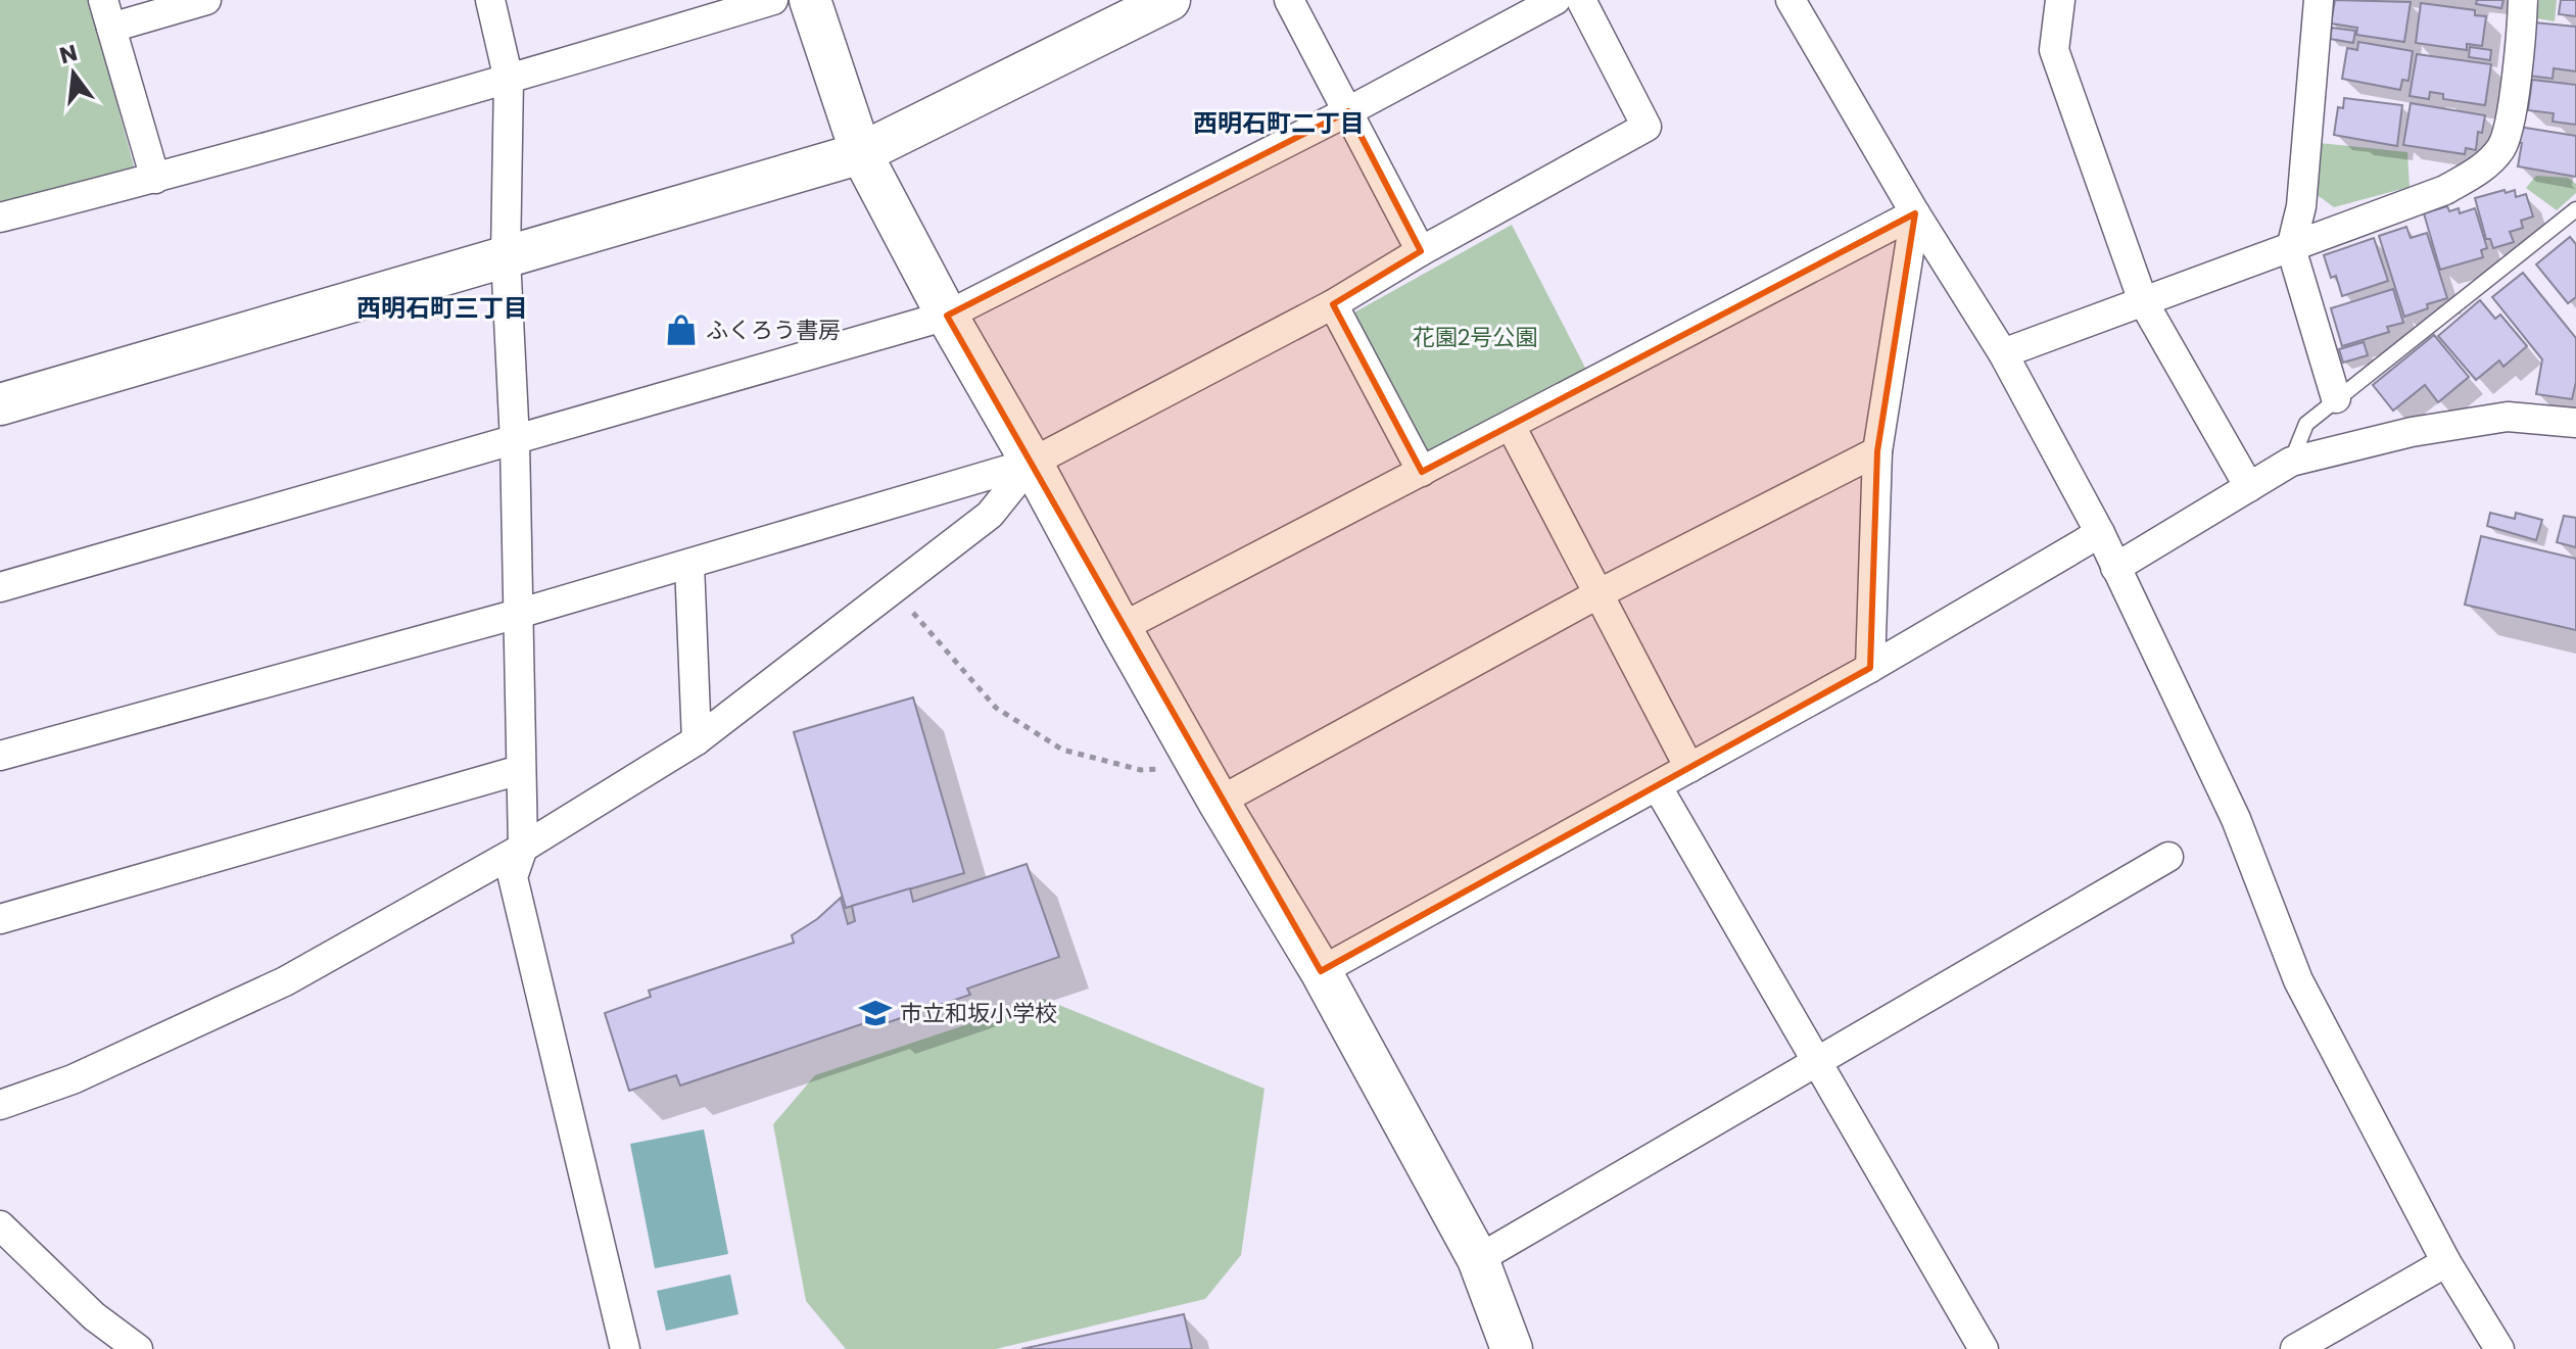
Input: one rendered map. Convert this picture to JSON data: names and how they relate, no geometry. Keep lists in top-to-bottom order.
{
  "districts": ["西明石町二丁目", "西明石町三丁目"],
  "parks": ["花園2号公園"],
  "places": {
    "shop": ["ふくろう書房"],
    "school or university": ["市立和坂小学校"]
  },
  "north": "top"
}
